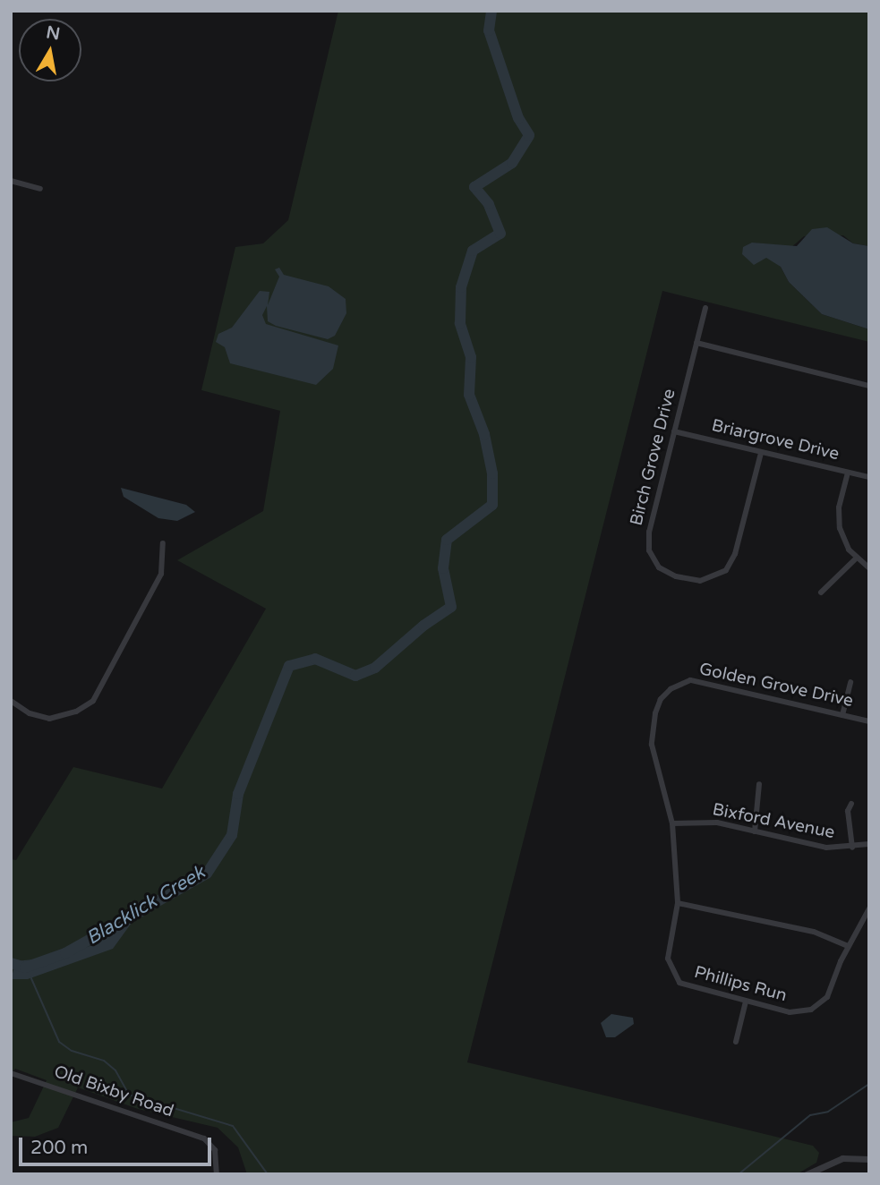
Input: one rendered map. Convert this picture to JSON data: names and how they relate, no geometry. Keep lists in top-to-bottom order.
{
  "streets": {
    "street": [
      "Briargrove Drive",
      "Birch Grove Drive",
      "Golden Grove Drive",
      "Bixford Avenue",
      "Phillips Run",
      "Old Bixby Road"
    ]
  },
  "crossings": [
    ["Briargrove Drive", "Birch Grove Drive"],
    ["Golden Grove Drive", "Bixford Avenue"]
  ],
  "water": ["Blacklick Creek"],
  "scale_bar": "200 m",
  "north": "top"
}
